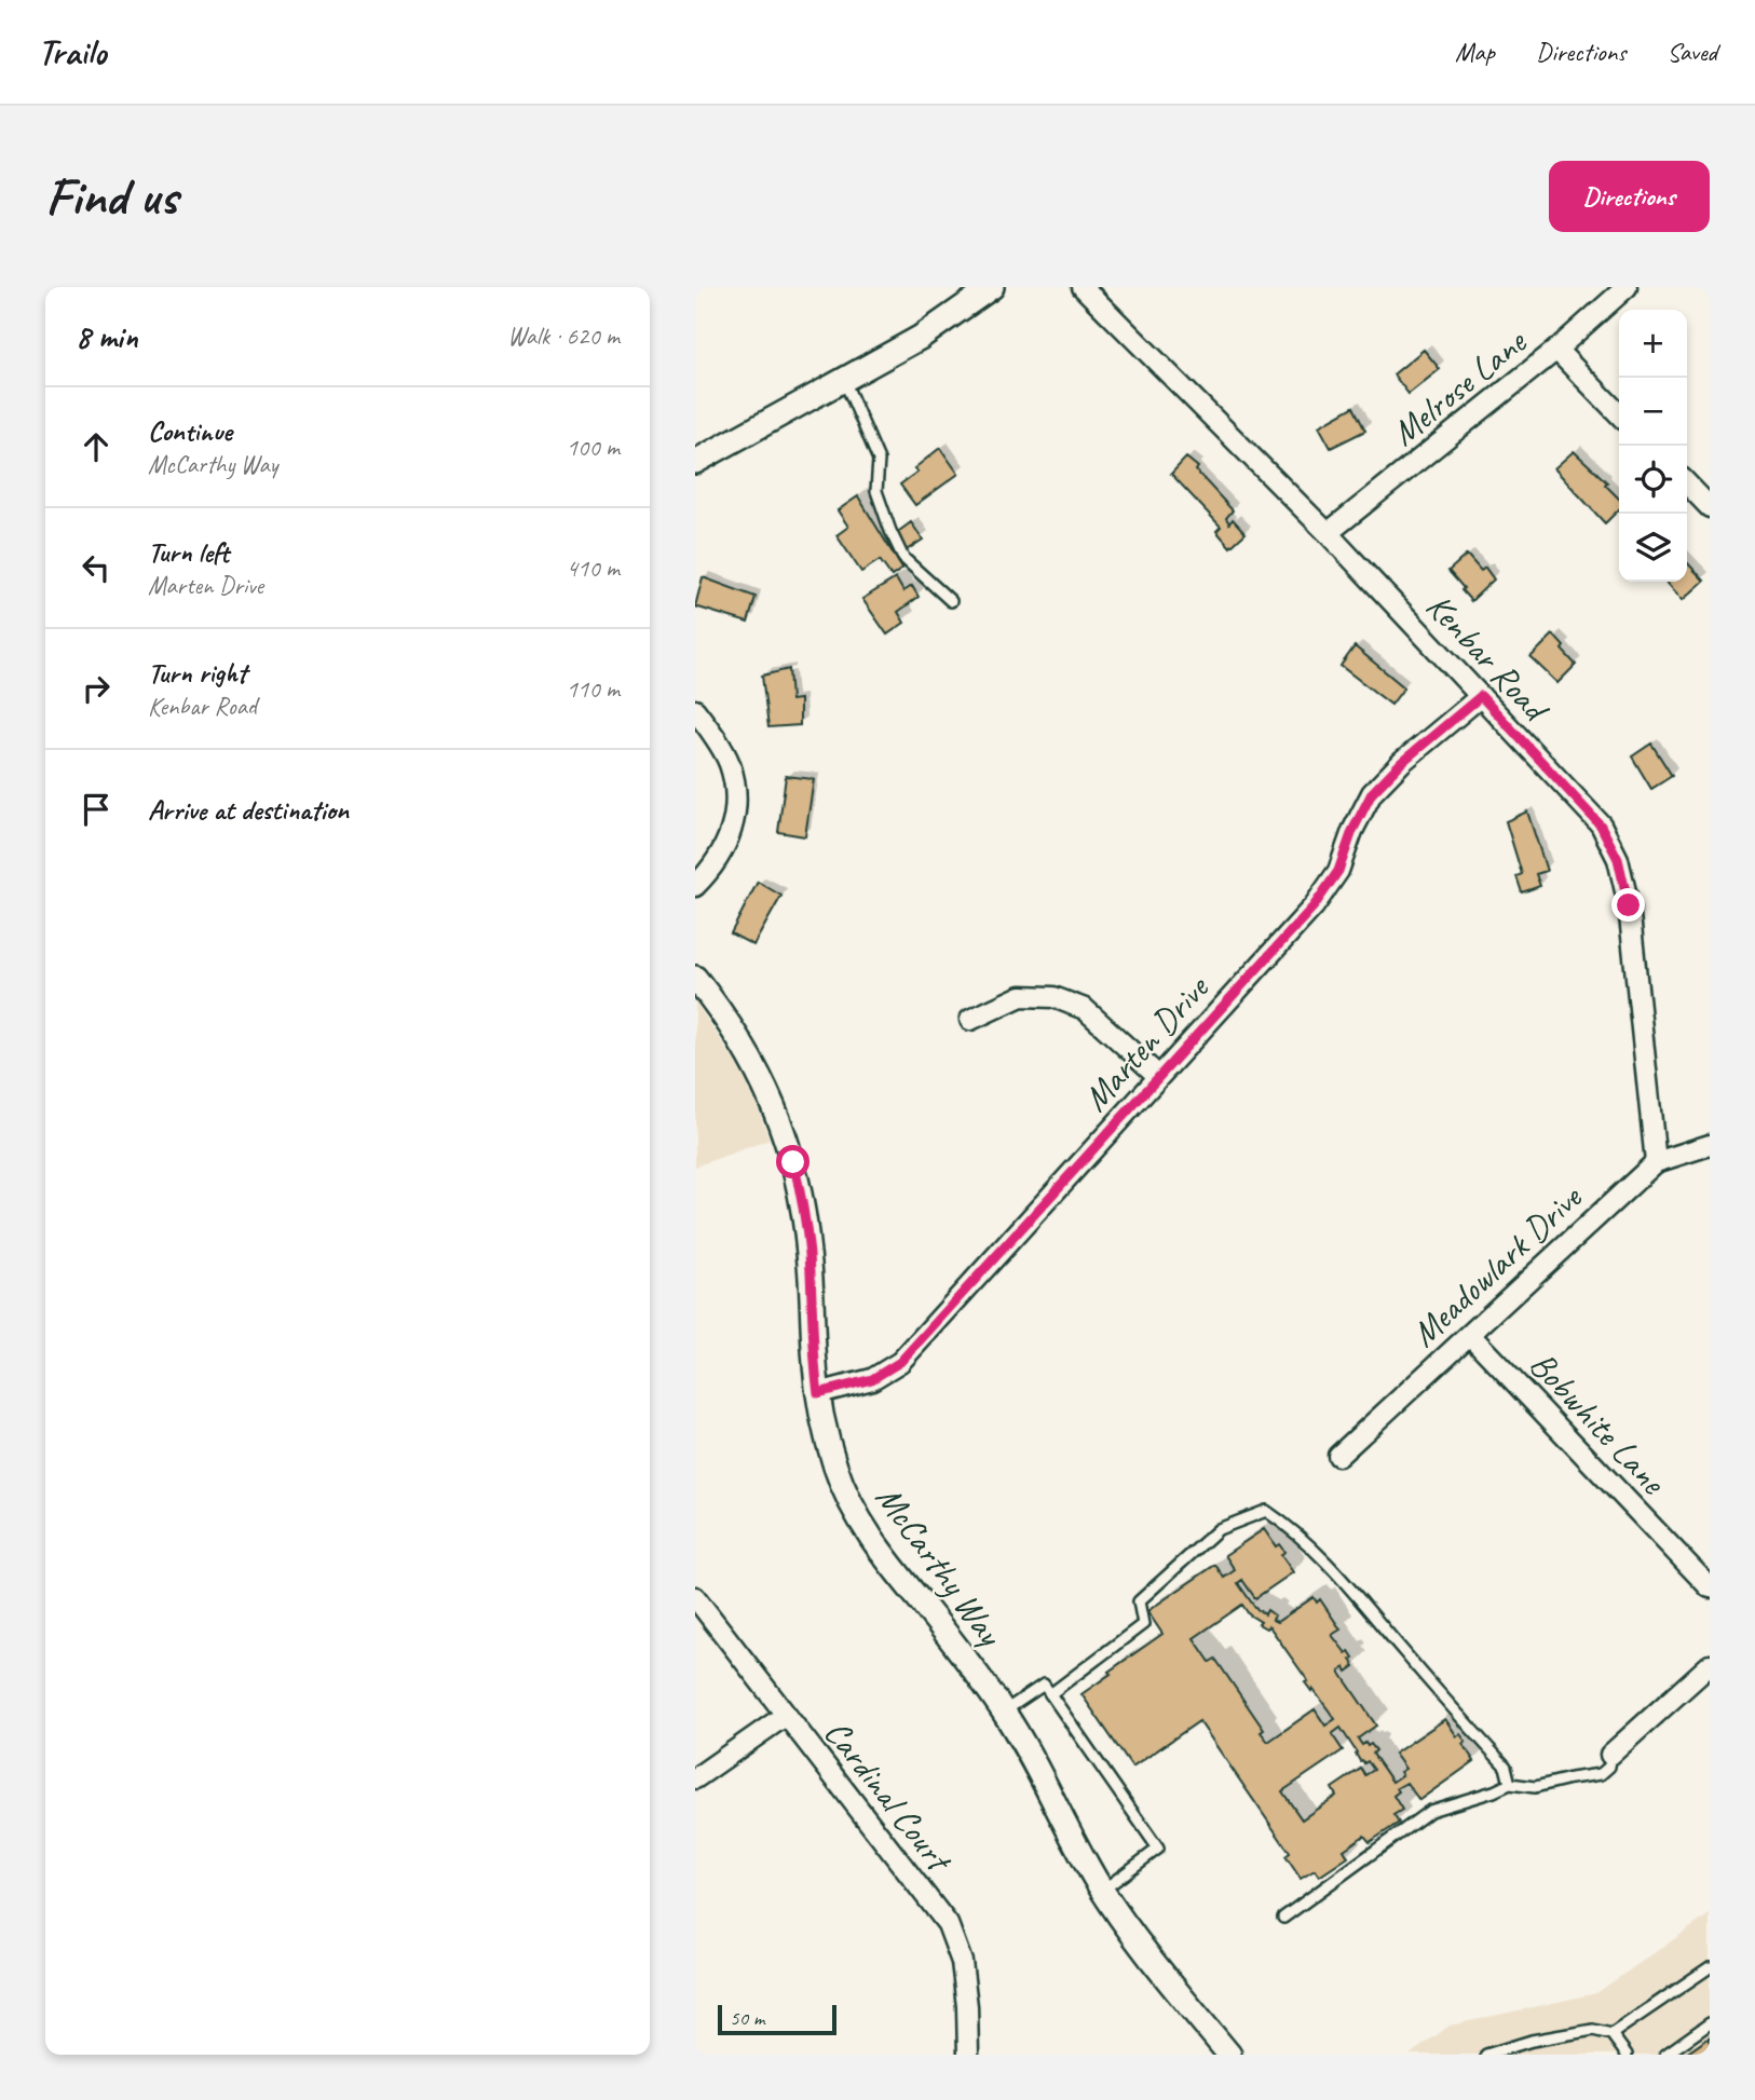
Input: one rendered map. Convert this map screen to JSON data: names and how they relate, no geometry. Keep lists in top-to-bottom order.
{
  "streets": {
    "street": [
      "Melrose Lane",
      "Kenbar Road",
      "Marten Drive",
      "Meadowlark Drive",
      "Bobwhite Lane",
      "McCarthy Way",
      "Cardinal Court"
    ]
  },
  "crossings": [
    ["Melrose Lane", "Kenbar Road"],
    ["Kenbar Road", "Marten Drive"],
    ["Kenbar Road", "Meadowlark Drive"],
    ["Marten Drive", "McCarthy Way"],
    ["Meadowlark Drive", "Bobwhite Lane"]
  ],
  "scale_bar": "50 m",
  "page": {
    "header": "Trailo",
    "nav": ["Map", "Directions", "Saved"],
    "buttons": "Directions",
    "title": "Find us",
    "heading": ["8 min", "Walk · 620 m"],
    "map_buttons": ["+", "−"],
    "list": [
      ["Continue", "McCarthy Way", "100 m"],
      ["Turn left", "Marten Drive", "410 m"],
      ["Turn right", "Kenbar Road", "110 m"],
      "Arrive at destination"
    ],
    "scale": "50 m"
  }
}
